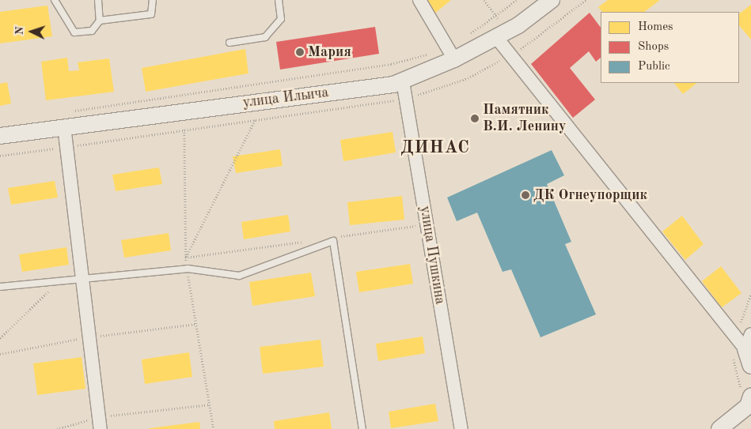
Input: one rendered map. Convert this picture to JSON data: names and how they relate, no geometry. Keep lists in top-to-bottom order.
{
  "streets": {
    "street": ["улица Ильича", "улица Пушкина"]
  },
  "crossings": [
    ["улица Ильича", "улица Пушкина"]
  ],
  "districts": ["ДИНАС"],
  "places": ["Мария", "Памятник В.И. Ленину", "ДК Огнеупорщик"],
  "legend": ["Homes", "Shops", "Public"],
  "north": "left"
}
